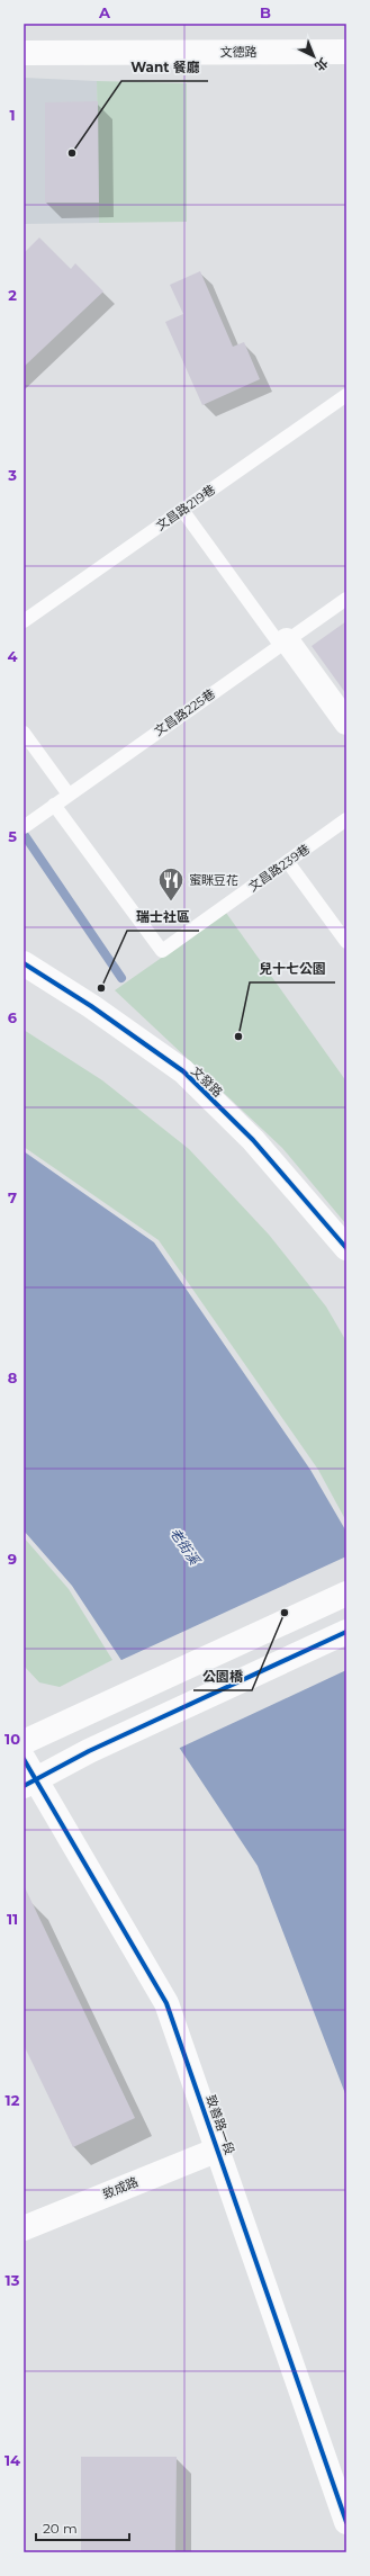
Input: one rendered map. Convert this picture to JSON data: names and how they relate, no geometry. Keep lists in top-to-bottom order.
{
  "streets": {
    "street": [
      "文德路",
      "文發路",
      "致善路一段",
      "致成路"
    ],
    "lane": ["文昌路219巷", "文昌路225巷", "文昌路239巷"]
  },
  "crossings": [
    ["文昌路225巷", "文昌路239巷"],
    ["致善路一段", "致成路"]
  ],
  "water": ["老街溪"],
  "places": {
    "other": [
      "Want 餐廳",
      "瑞士社區",
      "兒十七公園",
      "公園橋"
    ],
    "restaurant": ["蜜眯豆花"]
  },
  "scale_bar": "20 m",
  "north": "bottom right",
  "grid": {
    "columns": ["A", "B"],
    "rows": [
      "1",
      "2",
      "3",
      "4",
      "5",
      "6",
      "7",
      "8",
      "9",
      "10",
      "11",
      "12",
      "13",
      "14"
    ]
  }
}
